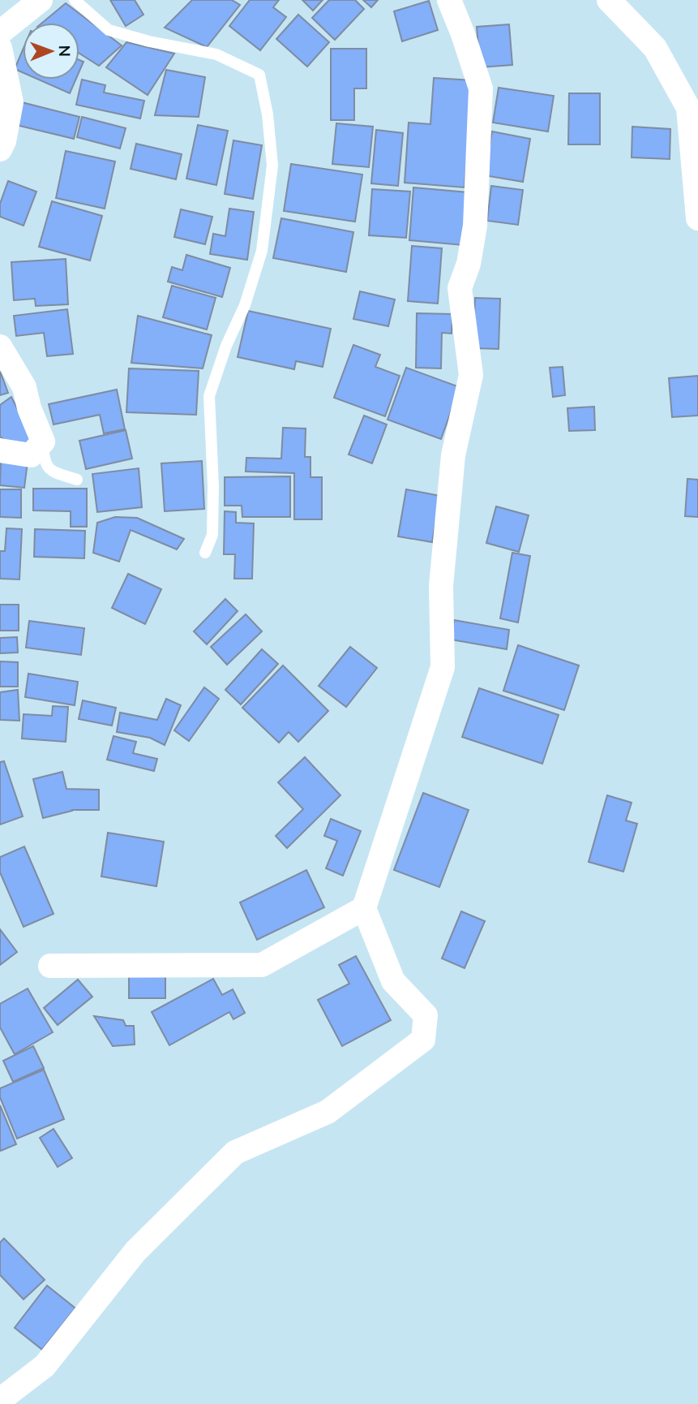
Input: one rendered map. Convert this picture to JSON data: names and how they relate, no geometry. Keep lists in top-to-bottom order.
{
  "north": "right"
}
